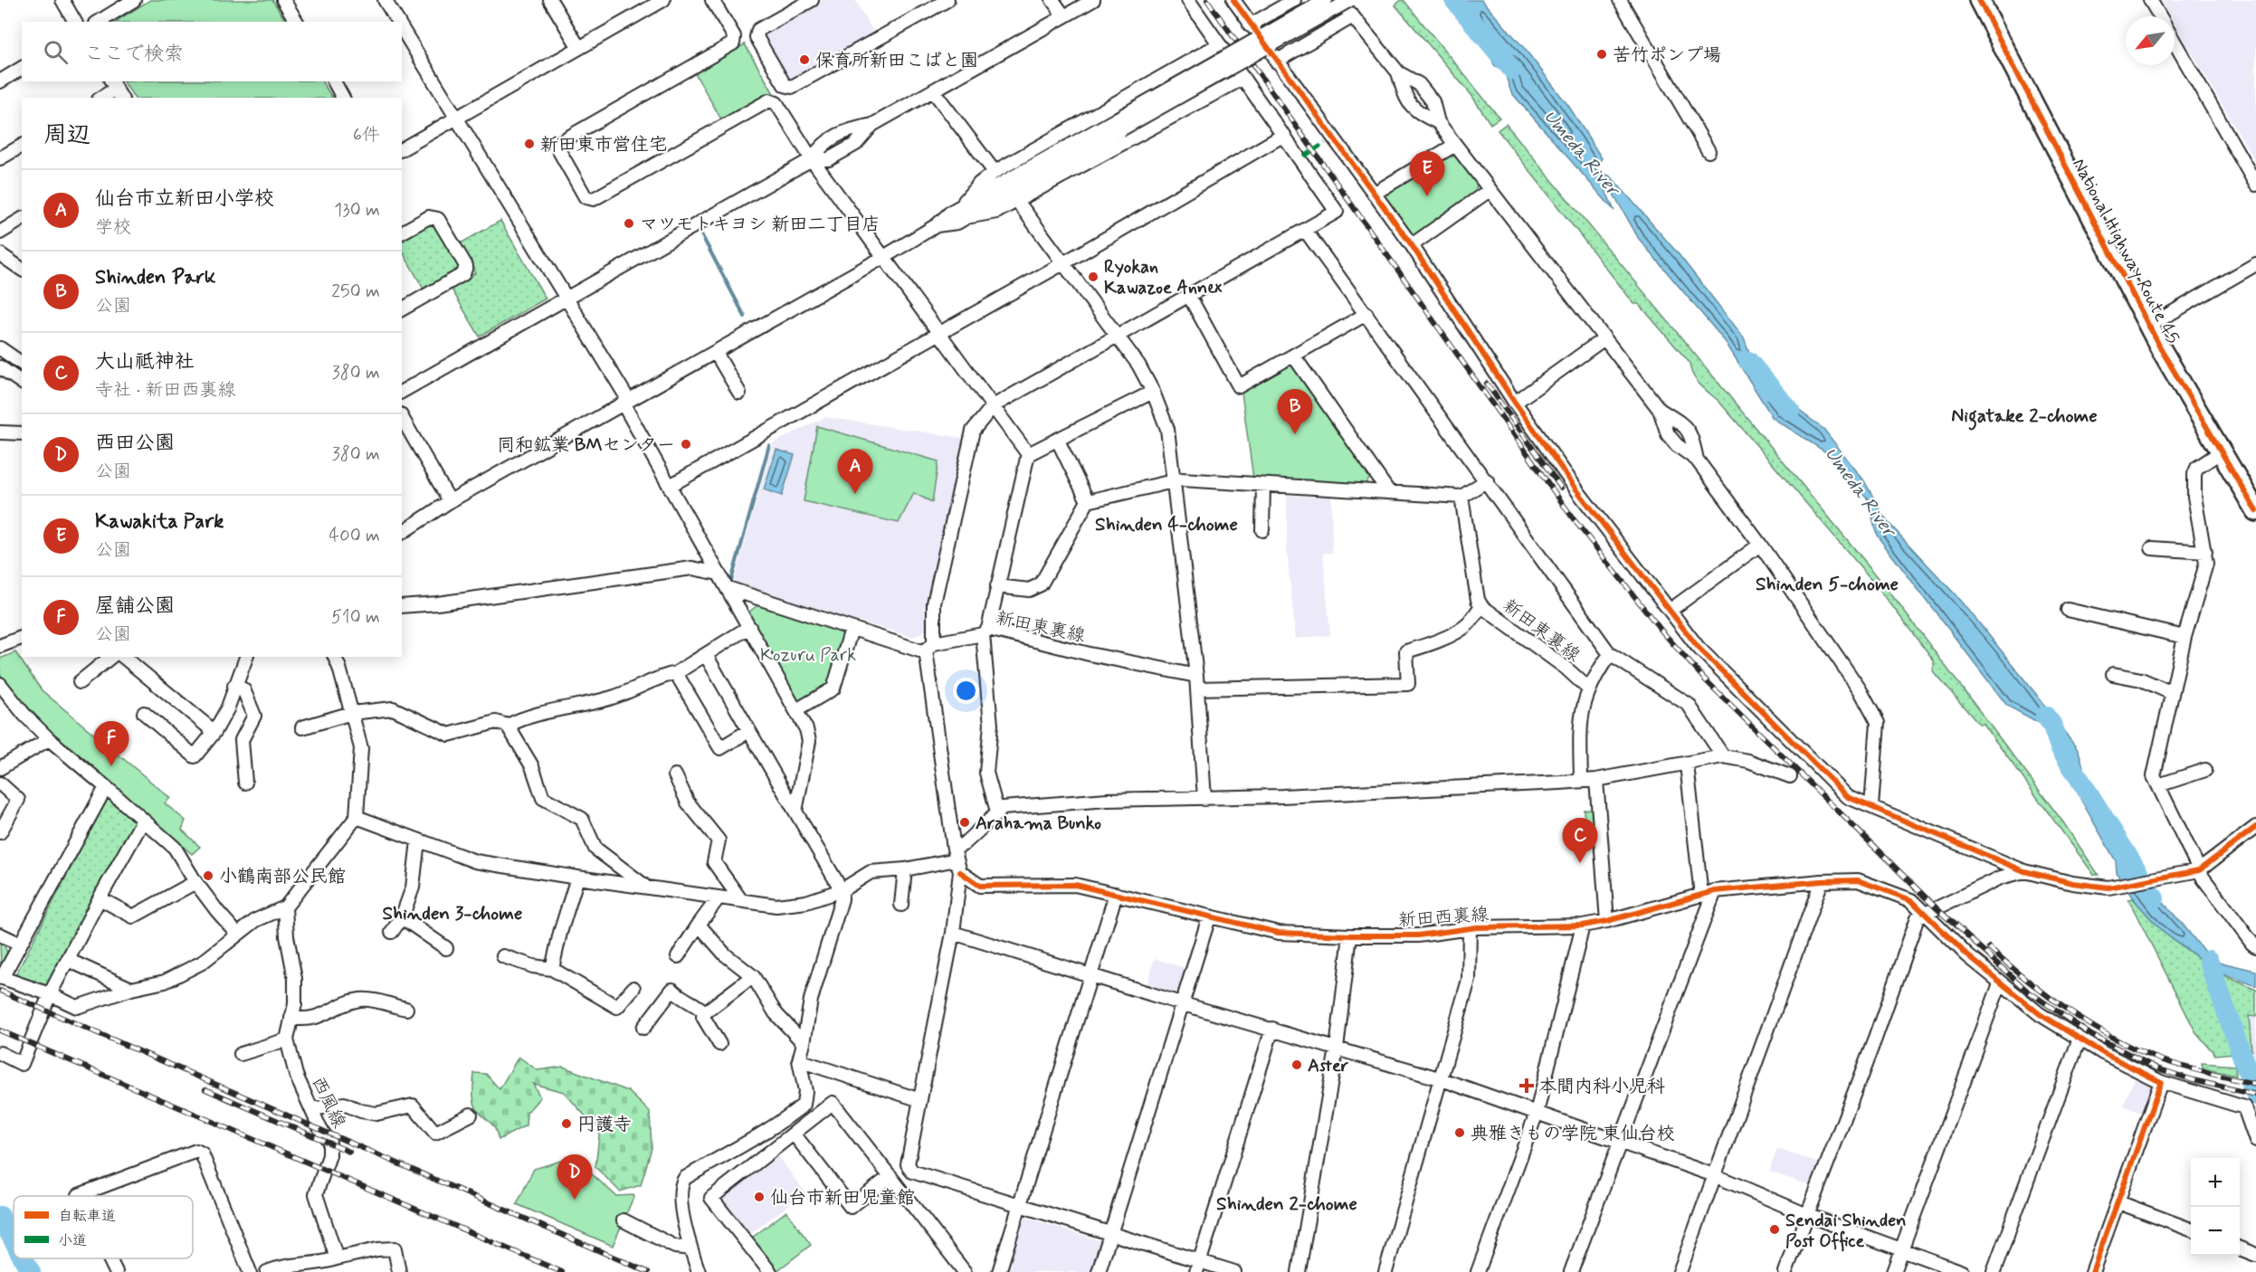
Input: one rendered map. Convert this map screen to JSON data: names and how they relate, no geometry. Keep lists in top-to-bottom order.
{
  "streets": {
    "highway": ["National Highway Route 45"],
    "street": ["新田東裏線", "新田西裏線", "西風線"]
  },
  "districts": [
    "Nigatake 2-chome",
    "Shinden 4-chome",
    "Shinden 5-chome",
    "Shinden 3-chome",
    "Shinden 2-chome"
  ],
  "water": ["Umeda River"],
  "parks": ["Kozuru Park"],
  "places": {
    "other": [
      "苦竹ポンプ場",
      "保育所新田こばと園",
      "新田東市営住宅",
      "マツモトキヨシ 新田二丁目店",
      "Ryokan Kawazoe Annex",
      "同和鉱業 BMセンター",
      "Arahama Bunko",
      "小鶴南部公民館",
      "Aster",
      "円護寺",
      "典雅きもの学院 東仙台校",
      "仙台市新田児童館",
      "Sendai Shinden Post Office"
    ],
    "health": ["本間内科小児科"]
  },
  "legend": ["自転車道", "小道"],
  "north": "bottom left",
  "page": {
    "search": "ここで検索",
    "heading": ["周辺", "6件"],
    "pins": [
      "E",
      "B",
      "A",
      "F",
      "C",
      "D"
    ],
    "list": [
      {
        "mark": "A",
        "name": "仙台市立新田小学校",
        "note": "学校",
        "value": "130 m"
      },
      {
        "mark": "B",
        "name": "Shinden Park",
        "note": "公園",
        "value": "250 m"
      },
      {
        "mark": "C",
        "name": "大山祗神社",
        "note": "寺社 · 新田西裏線",
        "value": "380 m"
      },
      {
        "mark": "D",
        "name": "西田公園",
        "note": "公園",
        "value": "380 m"
      },
      {
        "mark": "E",
        "name": "Kawakita Park",
        "note": "公園",
        "value": "400 m"
      },
      {
        "mark": "F",
        "name": "屋舗公園",
        "note": "公園",
        "value": "510 m"
      }
    ],
    "map_buttons": ["+", "−"]
  }
}
